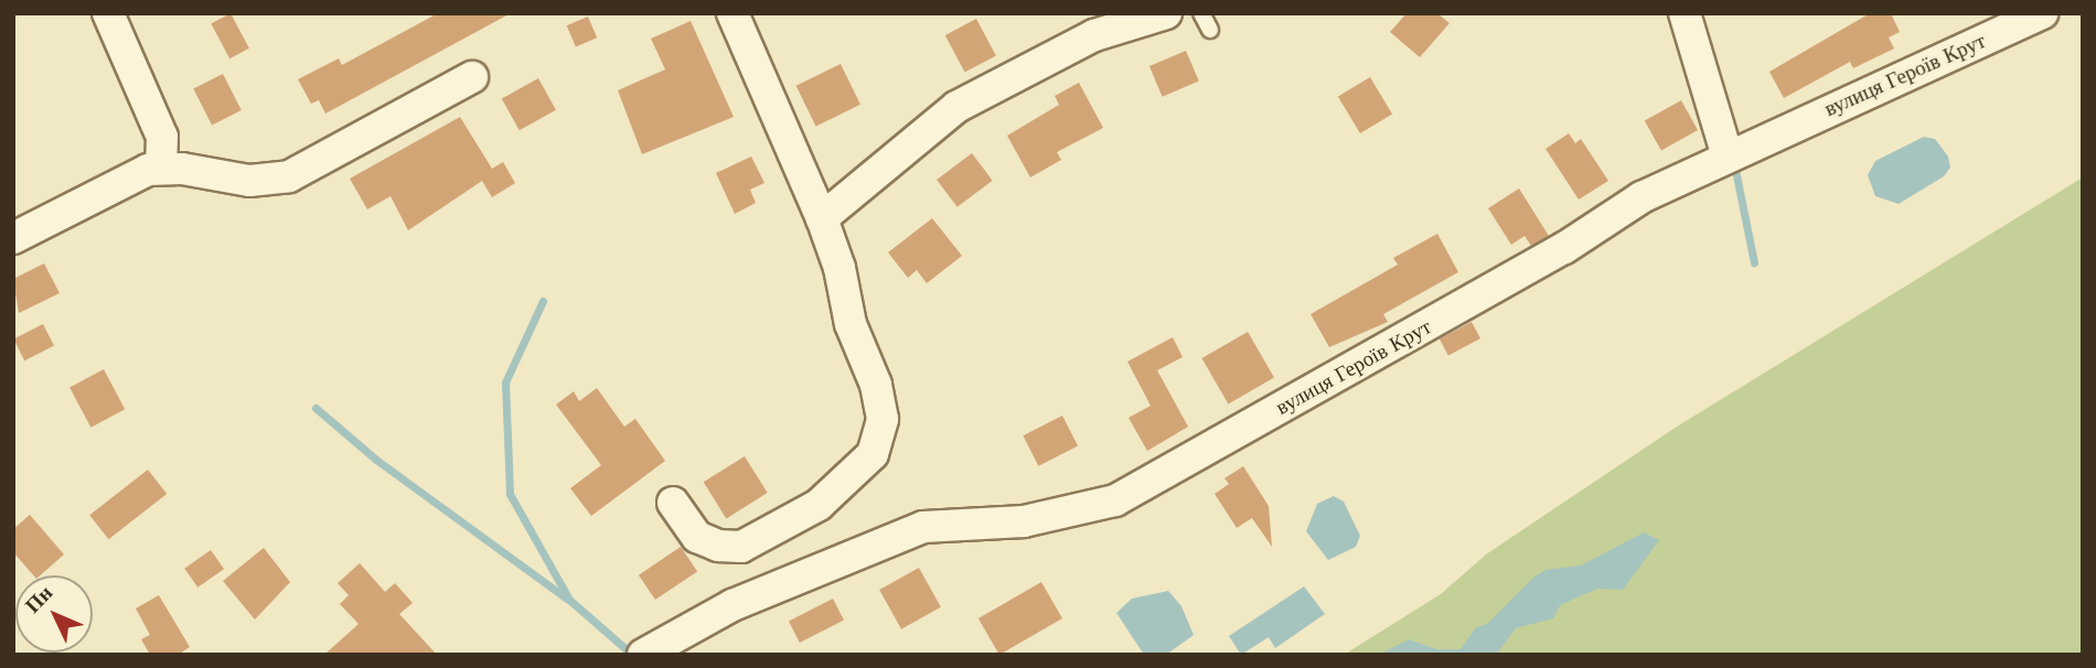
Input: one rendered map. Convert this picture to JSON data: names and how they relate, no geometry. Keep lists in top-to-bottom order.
{
  "streets": {
    "street": ["вулиця Героїв Крут"]
  },
  "north": "top left"
}
